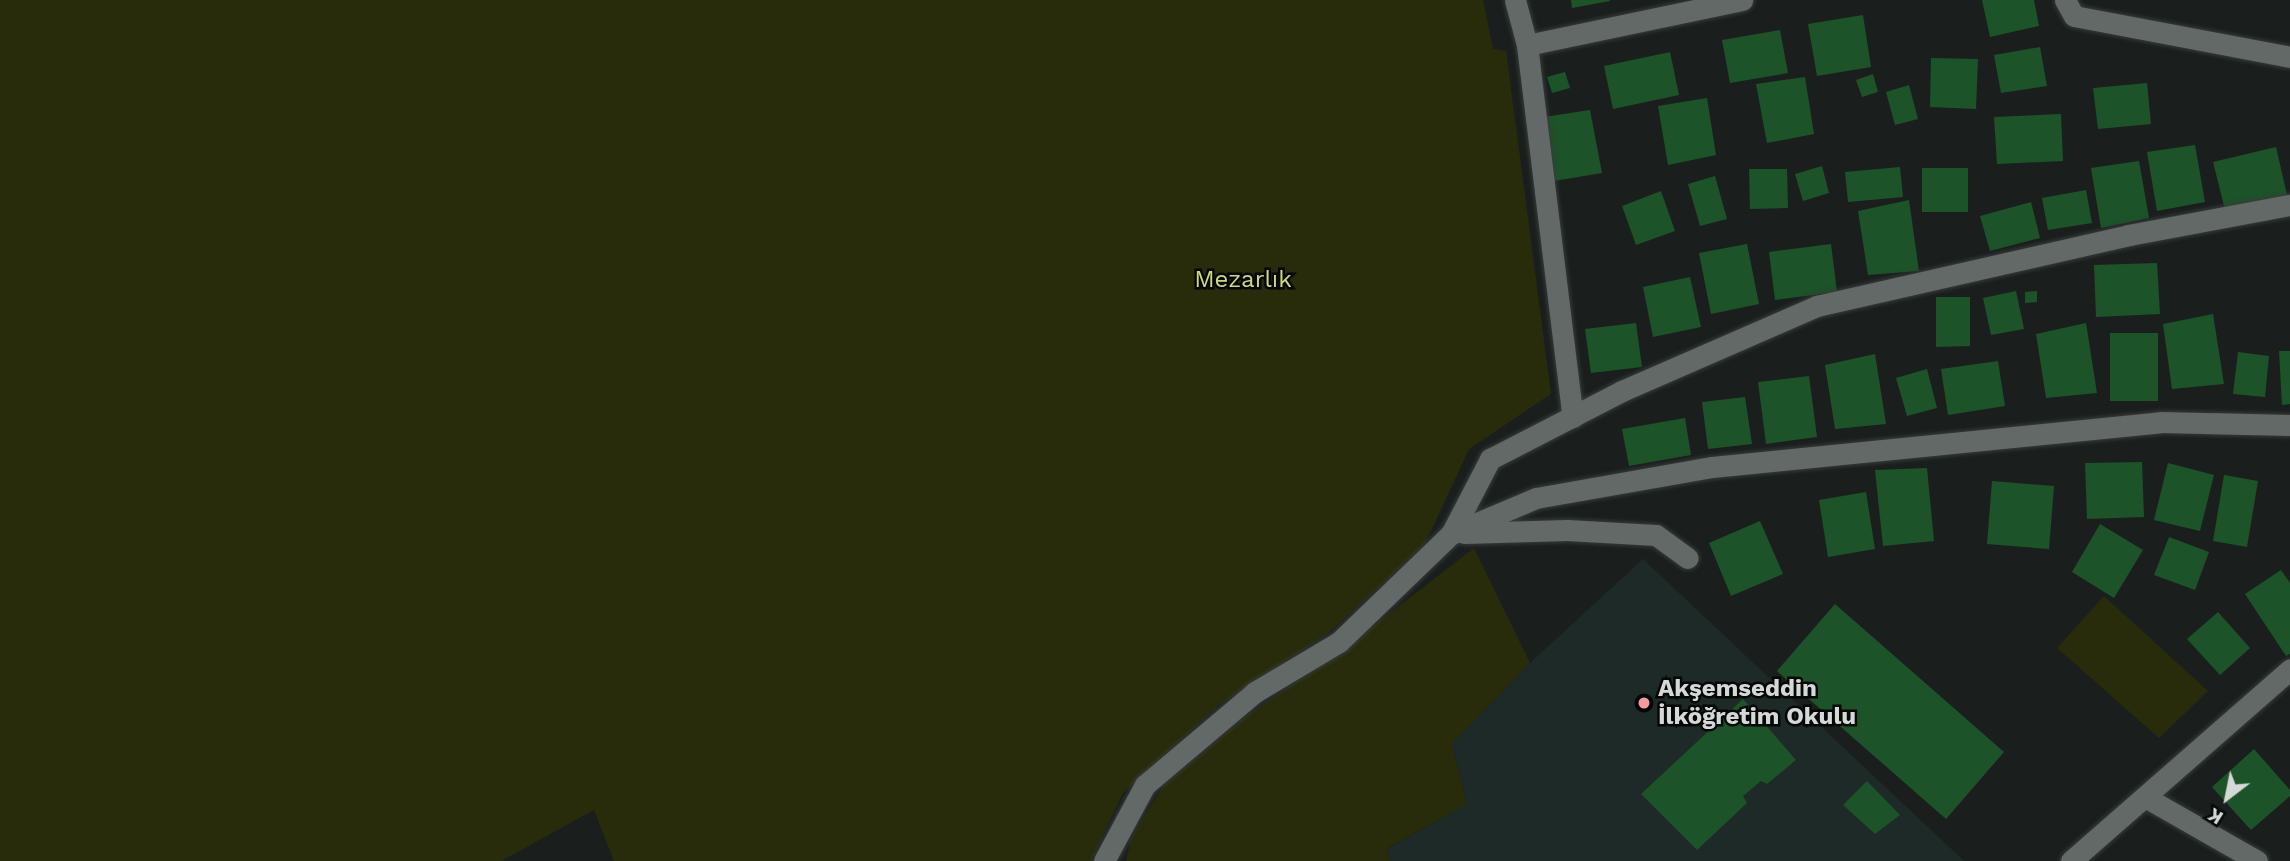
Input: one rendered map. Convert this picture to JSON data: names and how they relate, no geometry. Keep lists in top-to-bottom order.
{
  "parks": ["Mezarlık"],
  "places": ["Akşemseddin İlköğretim Okulu"],
  "north": "bottom left"
}
